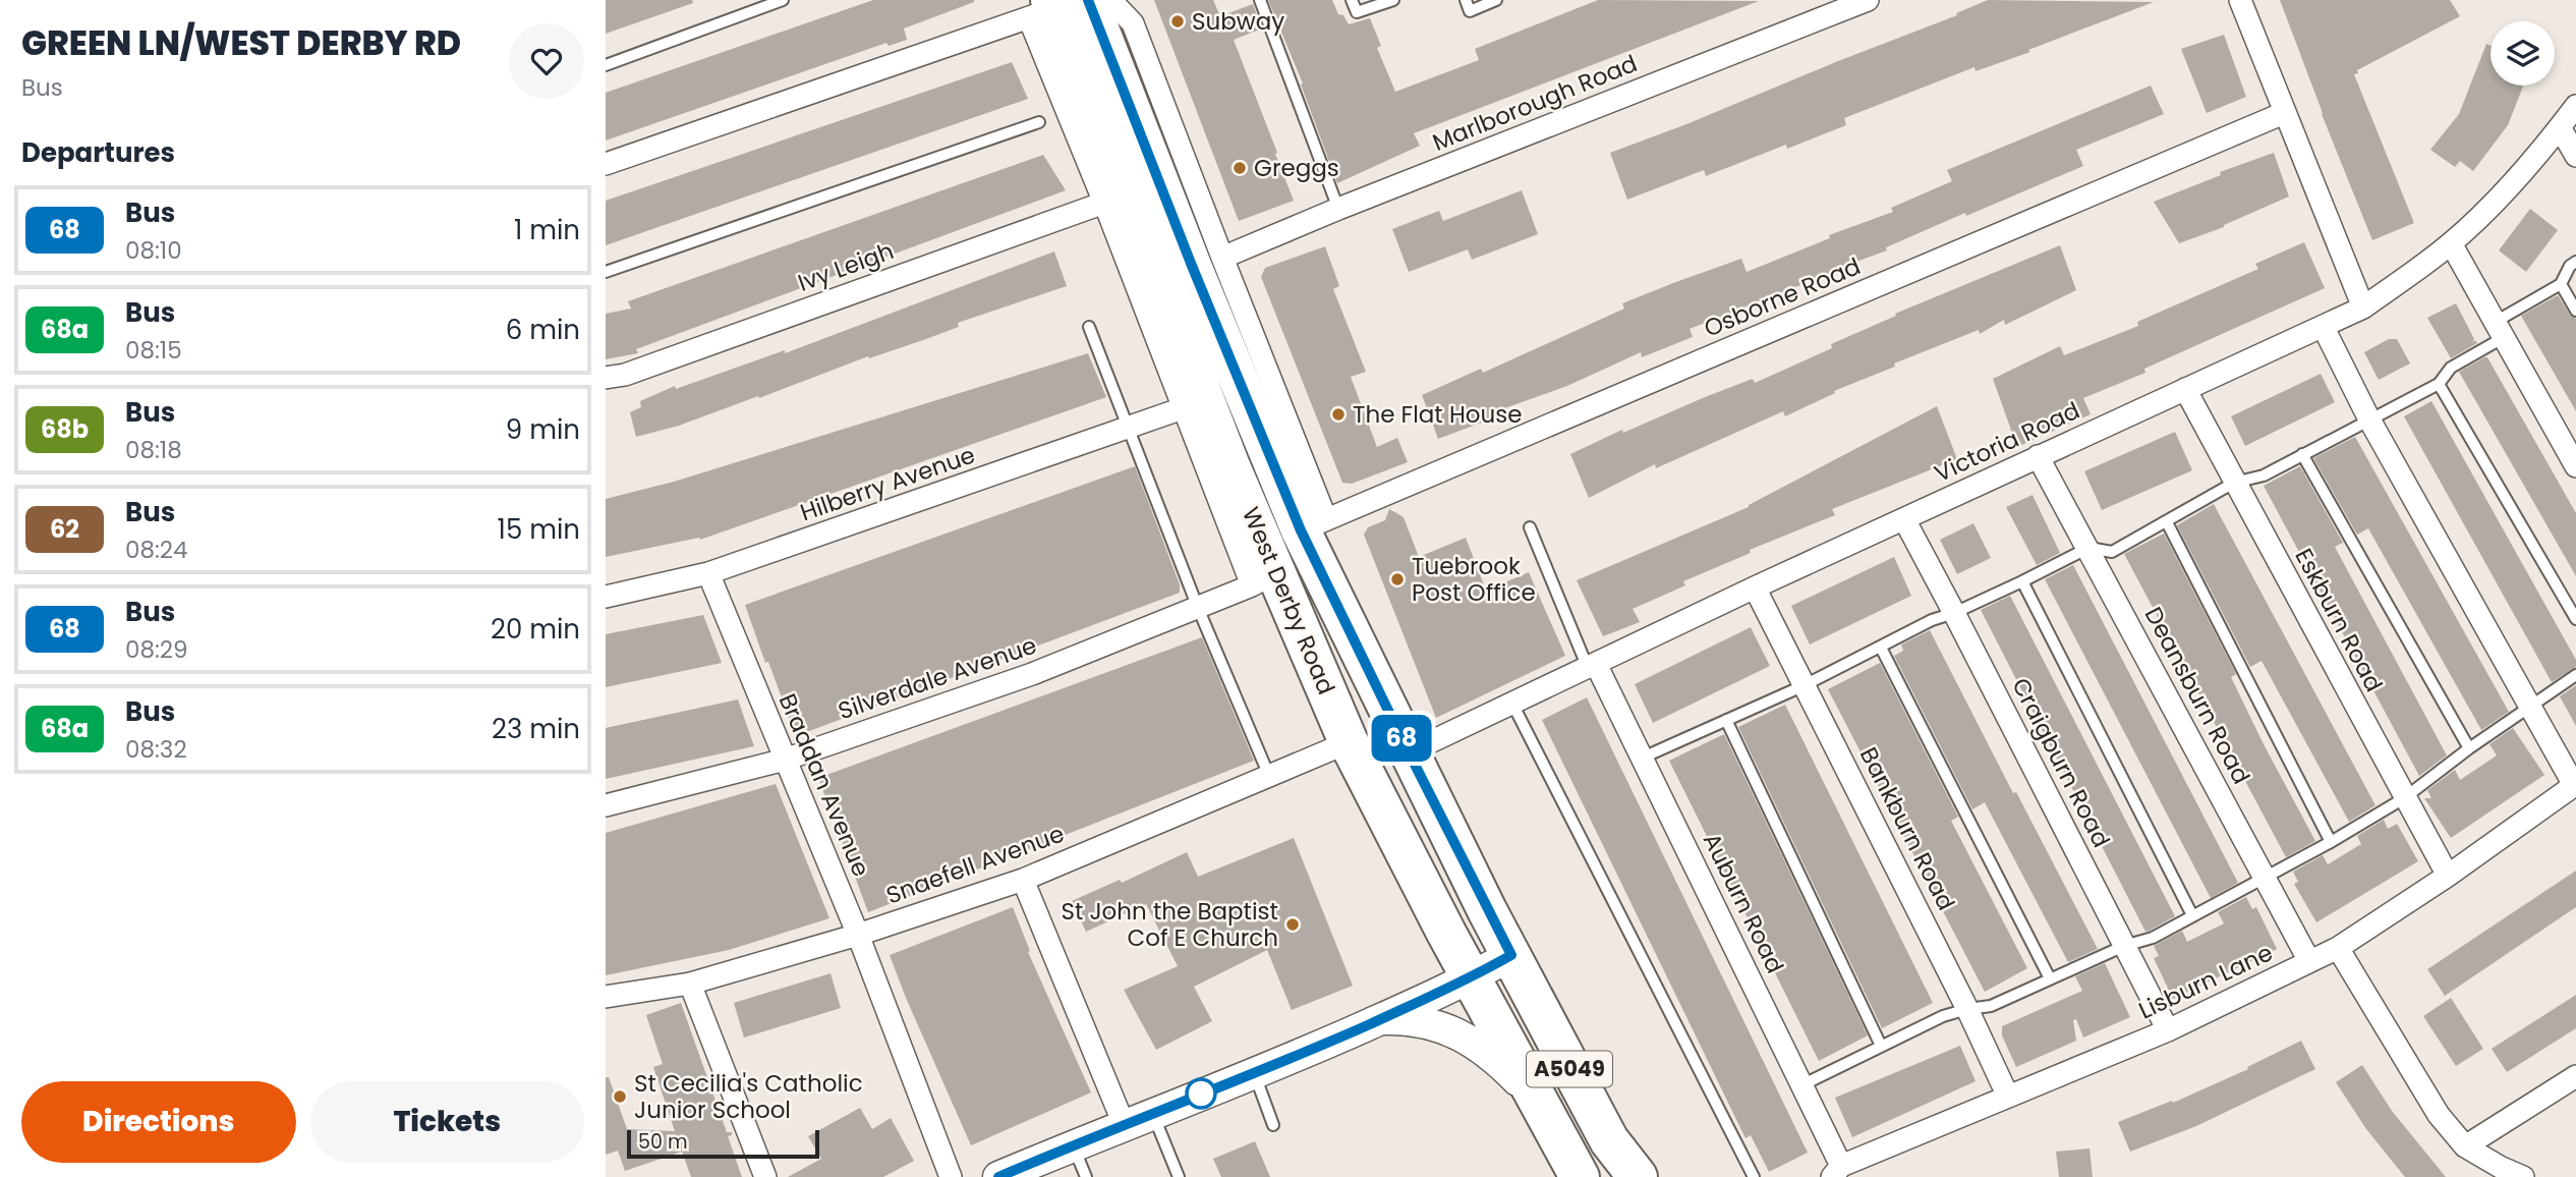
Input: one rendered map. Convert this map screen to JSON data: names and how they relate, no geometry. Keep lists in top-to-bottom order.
{
  "streets": {
    "highway": ["West Derby Road", "A5049"],
    "street": [
      "Marlborough Road",
      "Ivy Leigh",
      "Osborne Road",
      "Victoria Road",
      "Hilberry Avenue",
      "Eskburn Road",
      "Silverdale Avenue",
      "Deansburn Road",
      "Craigburn Road",
      "Braddan Avenue",
      "Bankburn Road",
      "Snaefell Avenue",
      "Auburn Road",
      "Lisburn Lane"
    ]
  },
  "crossings": [
    ["Marlborough Road", "West Derby Road"],
    ["Osborne Road", "West Derby Road"],
    ["Victoria Road", "West Derby Road"],
    ["Victoria Road", "Eskburn Road"],
    ["Victoria Road", "Deansburn Road"],
    ["Victoria Road", "Craigburn Road"],
    ["Victoria Road", "Bankburn Road"],
    ["Victoria Road", "Auburn Road"],
    ["Hilberry Avenue", "Braddan Avenue"],
    ["West Derby Road", "Silverdale Avenue"],
    ["West Derby Road", "Snaefell Avenue"],
    ["Eskburn Road", "Lisburn Lane"],
    ["Silverdale Avenue", "Braddan Avenue"],
    ["Deansburn Road", "Lisburn Lane"],
    ["Craigburn Road", "Lisburn Lane"],
    ["Braddan Avenue", "Snaefell Avenue"],
    ["Bankburn Road", "Lisburn Lane"],
    ["Auburn Road", "Lisburn Lane"]
  ],
  "places": [
    "Subway",
    "Greggs",
    "The Flat House",
    "Tuebrook Post Office",
    "St John the Baptist Cof E Church",
    "St Cecilia's Catholic Junior School"
  ],
  "lines": ["bus line 68"],
  "scale_bar": "50 m",
  "page": {
    "heading": [
      ["GREEN LN/WEST DERBY RD", "Bus"],
      "Departures"
    ],
    "on_map": "68",
    "list": [
      {
        "mark": "68",
        "name": "Bus",
        "note": "08:10",
        "value": "1 min"
      },
      {
        "mark": "68a",
        "name": "Bus",
        "note": "08:15",
        "value": "6 min"
      },
      {
        "mark": "68b",
        "name": "Bus",
        "note": "08:18",
        "value": "9 min"
      },
      {
        "mark": "62",
        "name": "Bus",
        "note": "08:24",
        "value": "15 min"
      },
      {
        "mark": "68",
        "name": "Bus",
        "note": "08:29",
        "value": "20 min"
      },
      {
        "mark": "68a",
        "name": "Bus",
        "note": "08:32",
        "value": "23 min"
      }
    ],
    "buttons": ["Directions", "Tickets"],
    "scale": "50 m"
  }
}
